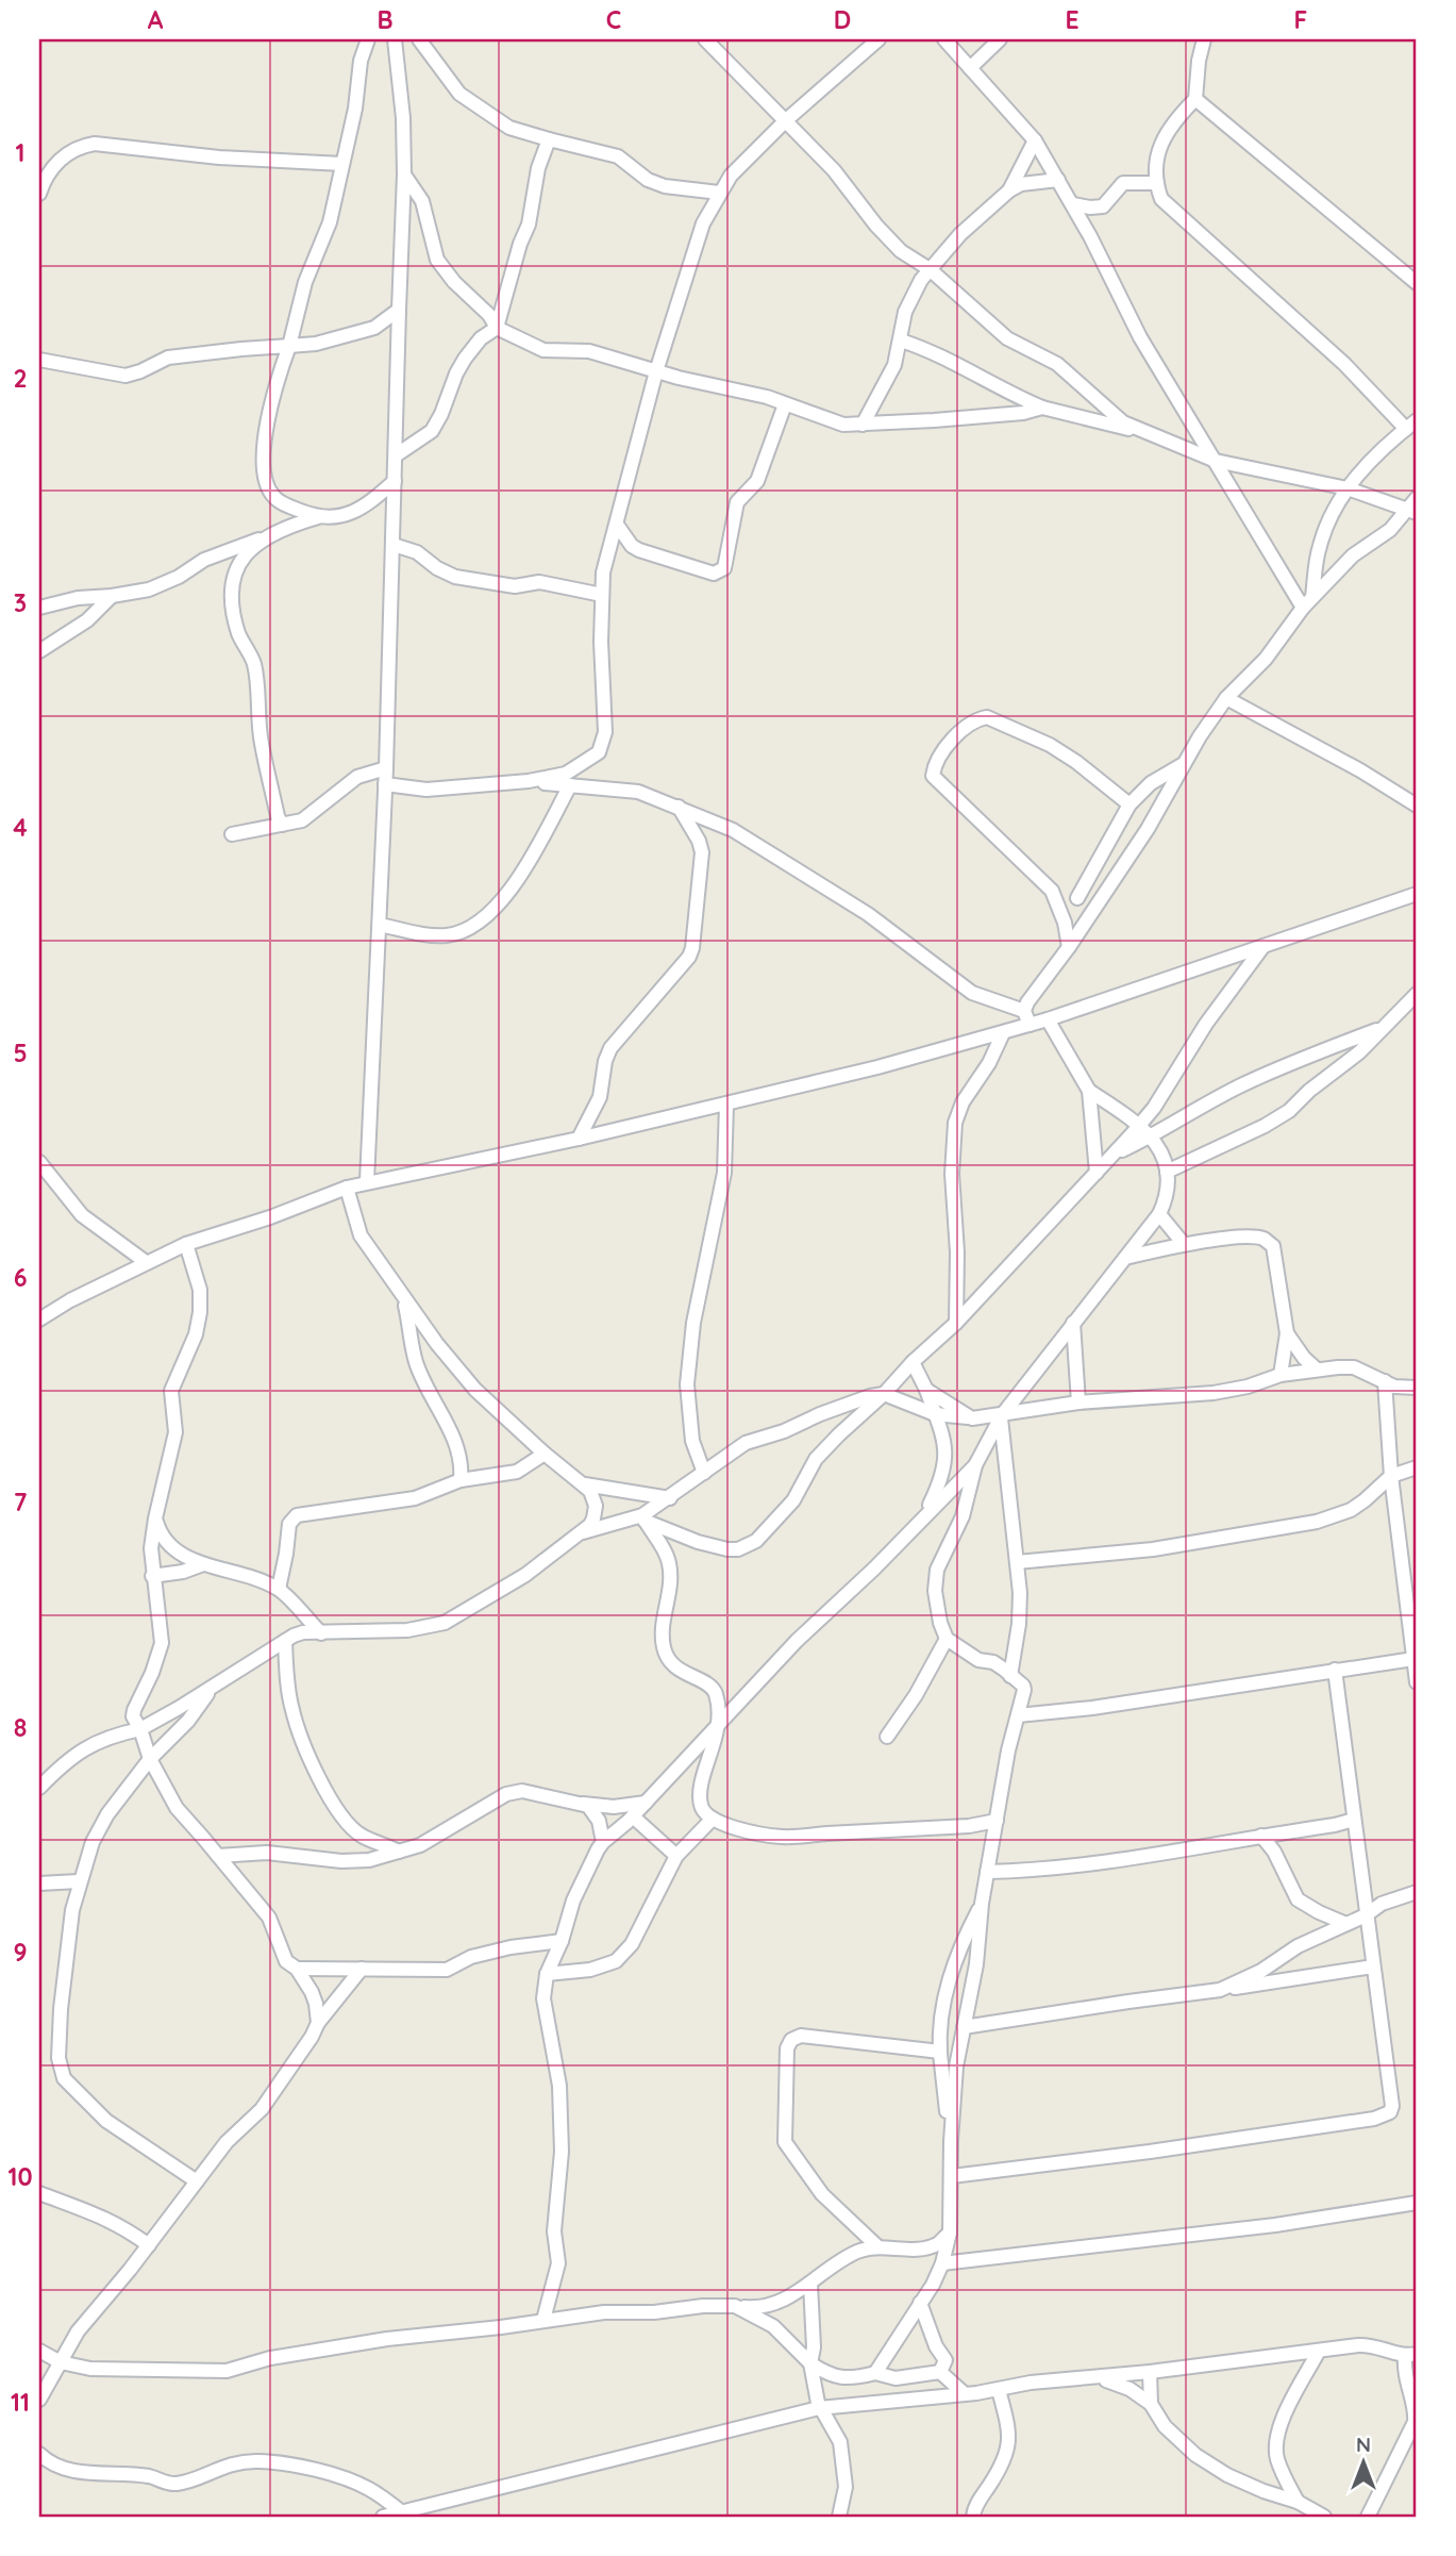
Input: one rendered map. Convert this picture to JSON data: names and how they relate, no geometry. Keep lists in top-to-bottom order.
{
  "north": "top",
  "grid": {
    "columns": [
      "A",
      "B",
      "C",
      "D",
      "E",
      "F"
    ],
    "rows": [
      "1",
      "2",
      "3",
      "4",
      "5",
      "6",
      "7",
      "8",
      "9",
      "10",
      "11"
    ]
  }
}
